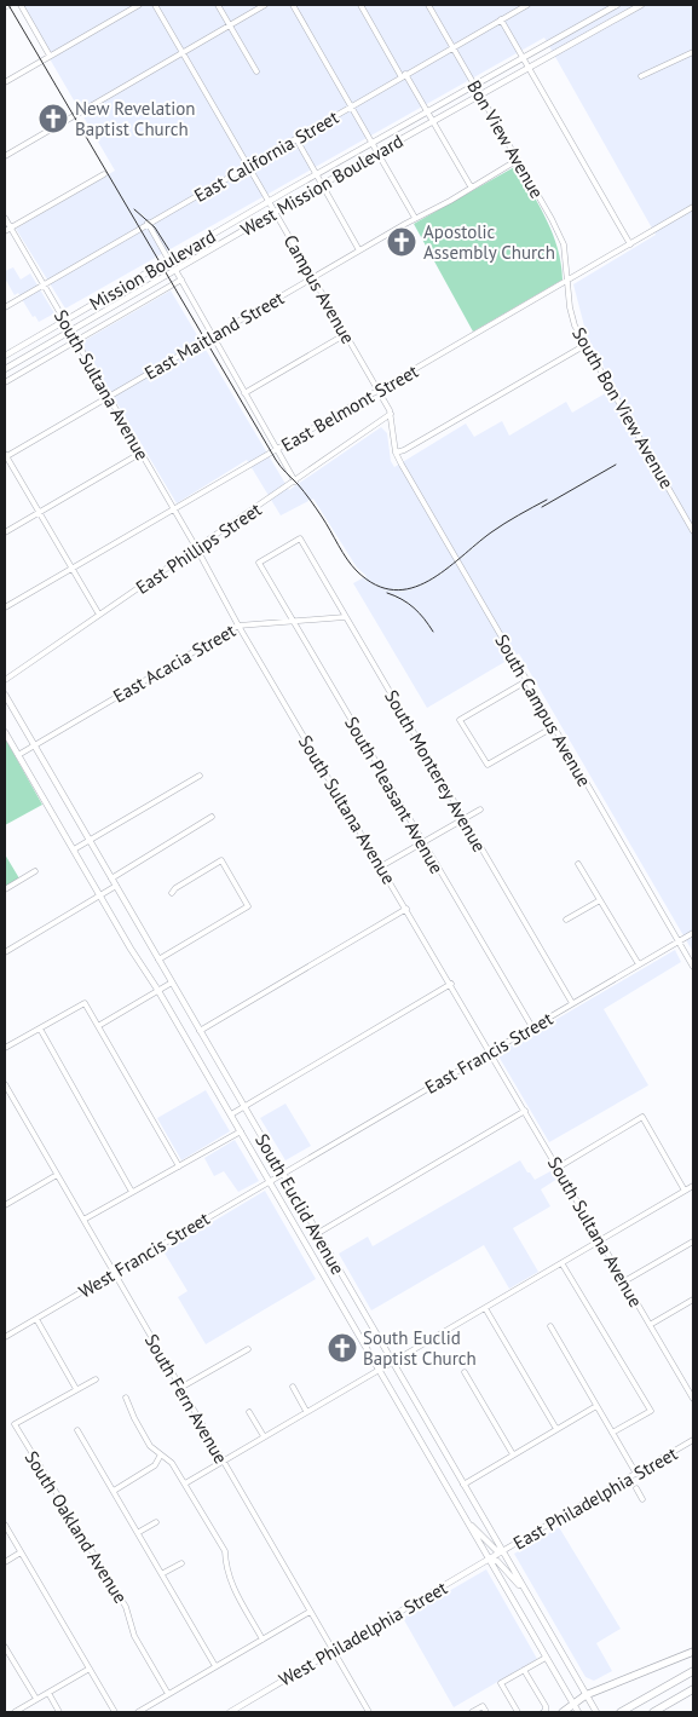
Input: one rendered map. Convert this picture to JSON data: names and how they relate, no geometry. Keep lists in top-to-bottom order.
{
  "streets": {
    "main road": [
      "West Mission Boulevard",
      "Mission Boulevard",
      "South Euclid Avenue",
      "East Philadelphia Street",
      "West Philadelphia Street"
    ],
    "street": [
      "Bon View Avenue",
      "East California Street",
      "Campus Avenue",
      "East Maitland Street",
      "South Sultana Avenue",
      "East Belmont Street",
      "South Bon View Avenue",
      "East Phillips Street",
      "East Acacia Street",
      "South Campus Avenue",
      "South Monterey Avenue",
      "South Pleasant Avenue",
      "East Francis Street",
      "West Francis Street",
      "South Fern Avenue",
      "South Oakland Avenue"
    ]
  },
  "crossings": [
    ["Bon View Avenue", "East California Street"],
    ["Bon View Avenue", "West Mission Boulevard"],
    ["Bon View Avenue", "Mission Boulevard"],
    ["Bon View Avenue", "East Maitland Street"],
    ["Bon View Avenue", "East Belmont Street"],
    ["Bon View Avenue", "South Bon View Avenue"],
    ["East California Street", "Campus Avenue"],
    ["East California Street", "South Sultana Avenue"],
    ["West Mission Boulevard", "Campus Avenue"],
    ["West Mission Boulevard", "South Sultana Avenue"],
    ["Mission Boulevard", "Campus Avenue"],
    ["Mission Boulevard", "South Sultana Avenue"],
    ["Campus Avenue", "East Maitland Street"],
    ["Campus Avenue", "East Belmont Street"],
    ["Campus Avenue", "East Phillips Street"],
    ["Campus Avenue", "South Campus Avenue"],
    ["East Maitland Street", "South Sultana Avenue"],
    ["South Sultana Avenue", "East Belmont Street"],
    ["South Sultana Avenue", "East Phillips Street"],
    ["South Sultana Avenue", "East Acacia Street"],
    ["South Sultana Avenue", "East Francis Street"],
    ["East Belmont Street", "South Bon View Avenue"],
    ["East Acacia Street", "South Monterey Avenue"],
    ["East Acacia Street", "South Pleasant Avenue"],
    ["East Acacia Street", "South Euclid Avenue"],
    ["South Campus Avenue", "East Francis Street"],
    ["South Monterey Avenue", "South Pleasant Avenue"],
    ["South Monterey Avenue", "East Francis Street"],
    ["South Pleasant Avenue", "East Francis Street"],
    ["East Francis Street", "South Euclid Avenue"],
    ["East Francis Street", "West Francis Street"],
    ["South Euclid Avenue", "West Francis Street"],
    ["South Euclid Avenue", "East Philadelphia Street"],
    ["South Euclid Avenue", "West Philadelphia Street"],
    ["West Francis Street", "South Fern Avenue"],
    ["South Fern Avenue", "West Philadelphia Street"],
    ["East Philadelphia Street", "West Philadelphia Street"]
  ],
  "places": {
    "church": ["New Revelation Baptist Church", "Apostolic Assembly Church", "South Euclid Baptist Church"]
  }
}
